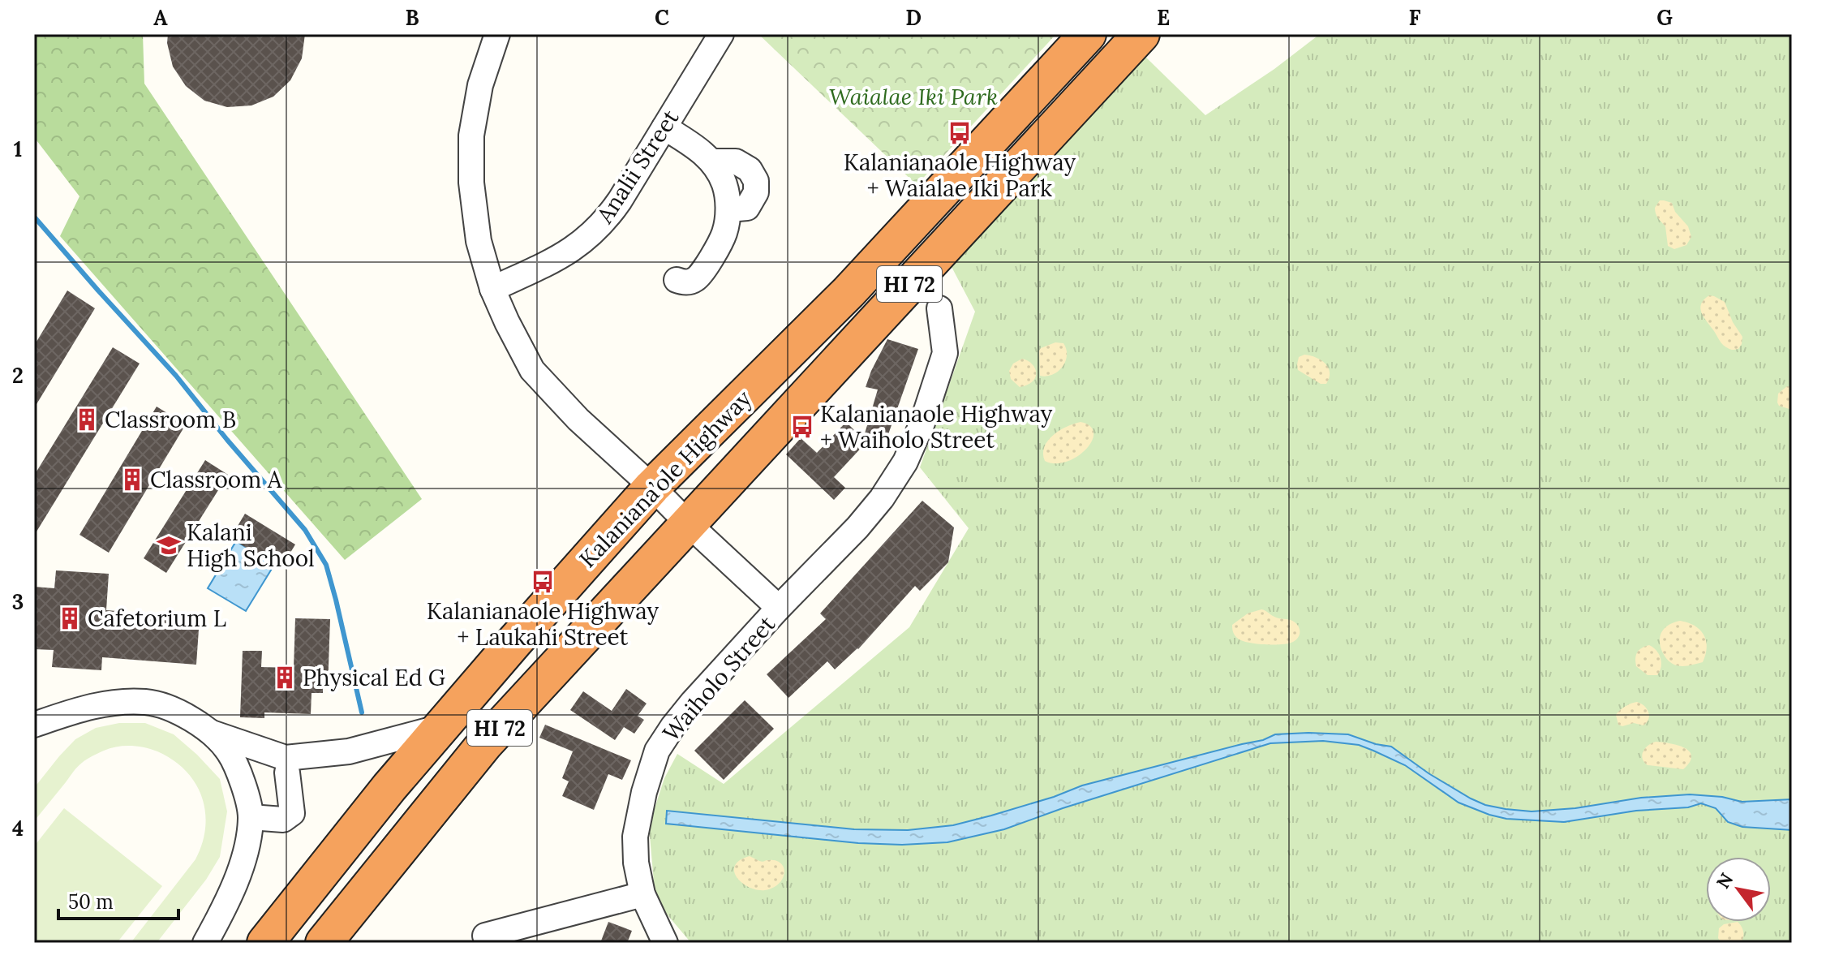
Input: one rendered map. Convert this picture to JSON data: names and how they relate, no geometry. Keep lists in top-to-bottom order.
{
  "streets": {
    "highway": ["HI 72", "Kalaniana’ole Highway"],
    "street": ["Analii Street", "Waiholo Street"]
  },
  "crossings": [
    ["Analii Street", "Waiholo Street"],
    ["Kalaniana’ole Highway", "Waiholo Street"]
  ],
  "parks": ["Waialae Iki Park"],
  "places": {
    "bus stop": ["Kalanianaole Highway + Waialae Iki Park", "Kalanianaole Highway + Waiholo Street", "Kalanianaole Highway + Laukahi Street"],
    "building": [
      "Classroom B",
      "Classroom A",
      "Cafetorium L",
      "Physical Ed G"
    ],
    "school or university": ["Kalani High School"]
  },
  "scale_bar": "50 m",
  "north": "top left",
  "grid": {
    "columns": [
      "A",
      "B",
      "C",
      "D",
      "E",
      "F",
      "G"
    ],
    "rows": [
      "1",
      "2",
      "3",
      "4"
    ]
  }
}
